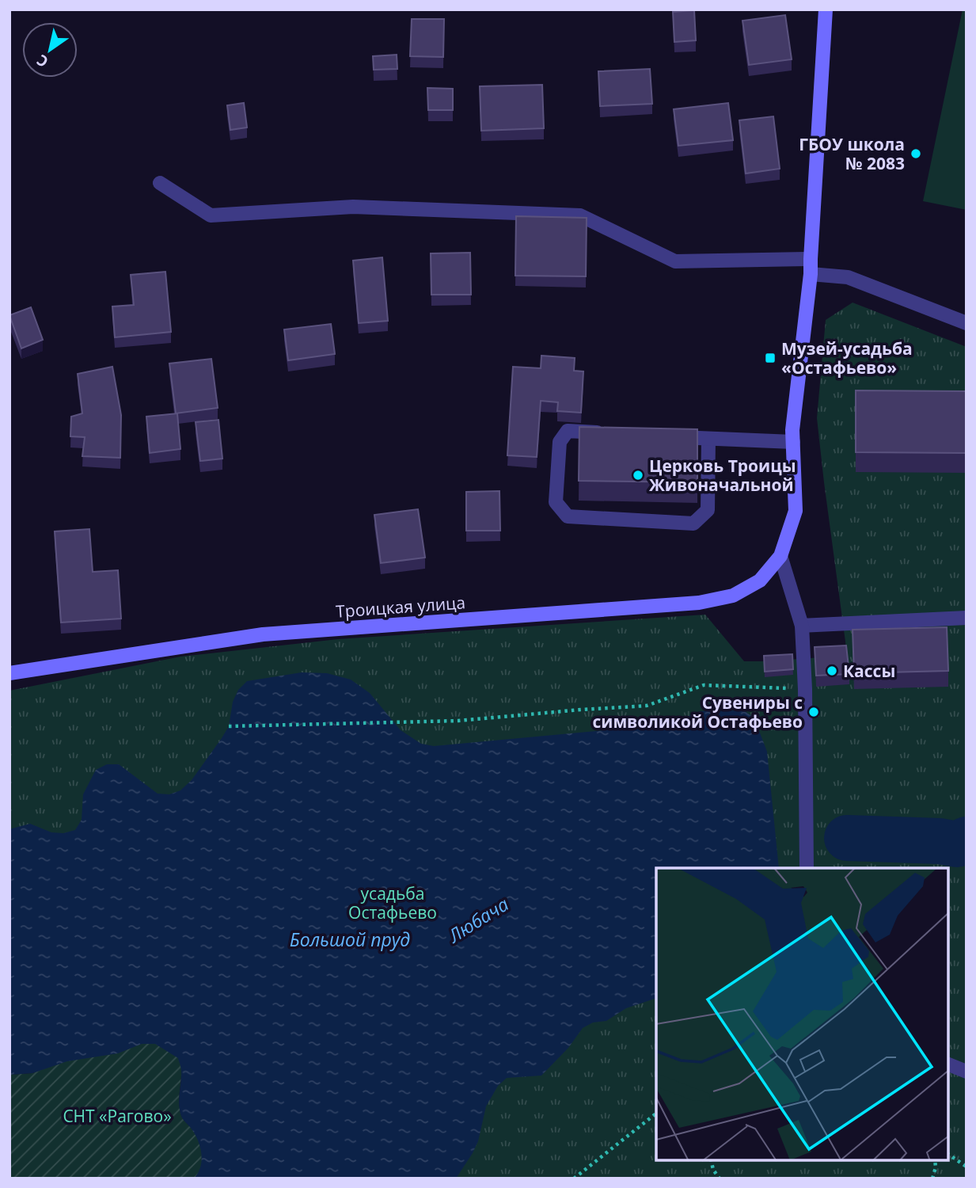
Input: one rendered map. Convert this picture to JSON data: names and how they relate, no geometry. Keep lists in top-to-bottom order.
{
  "streets": {
    "street": ["Троицкая улица"]
  },
  "water": ["Любача", "Большой пруд"],
  "parks": ["усадьба Остафьево", "СНТ «Рагово»"],
  "places": {
    "other": [
      "ГБОУ школа № 2083",
      "Церковь Троицы Живоначальной",
      "Кассы",
      "Сувениры с символикой Остафьево"
    ],
    "transit": ["Музей-усадьба «Остафьево»"]
  },
  "north": "bottom left"
}
